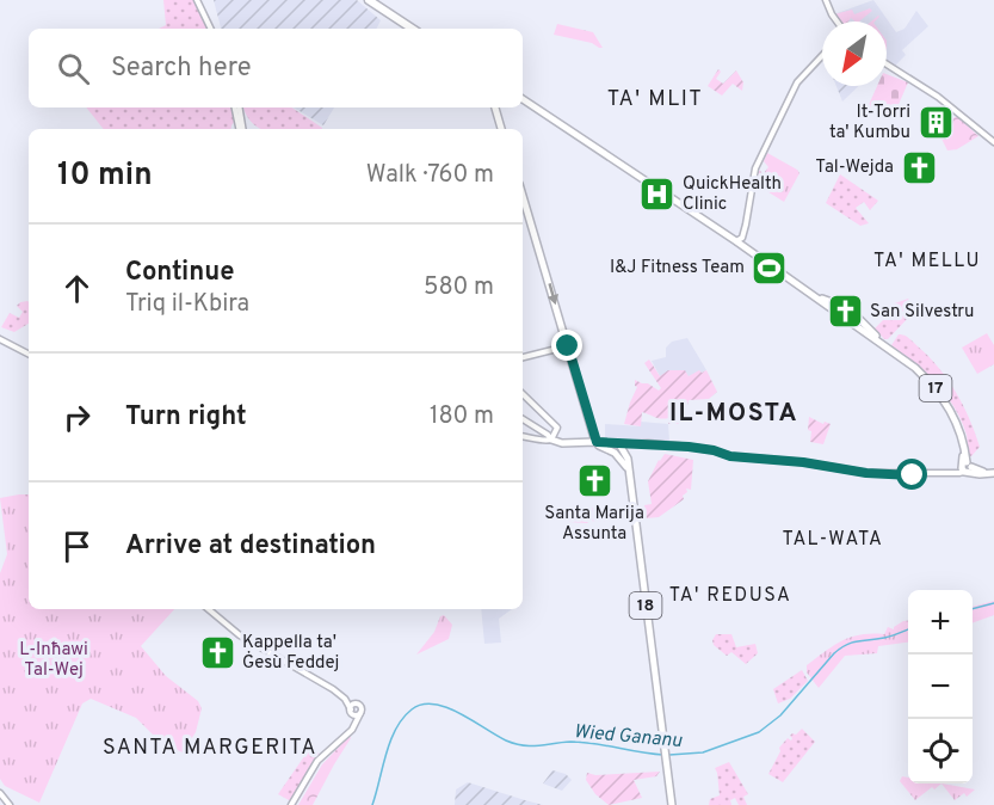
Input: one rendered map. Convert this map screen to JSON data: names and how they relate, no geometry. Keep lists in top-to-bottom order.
{
  "streets": {
    "main road": ["17", "18"]
  },
  "districts": [
    "TA' MLIT",
    "TA' MELLU",
    "IL-MOSTA",
    "TAL-WATA",
    "TA' REDUSA",
    "SANTA MARGERITA"
  ],
  "water": ["Wied Gananu"],
  "parks": ["L-Inħawi Tal-Wej"],
  "places": {
    "building": ["It-Torri ta' Kumbu"],
    "church": [
      "Tal-Wejda",
      "San Silvestru",
      "Santa Marija Assunta",
      "Kappella ta' Ġesù Feddej"
    ],
    "hospital": ["QuickHealth Clinic"],
    "sports": ["I&J Fitness Team"]
  },
  "north": "bottom left",
  "page": {
    "search": "Search here",
    "heading": ["10 min", "Walk · 760 m"],
    "list": [
      ["Continue", "Triq il-Kbira", "580 m"],
      ["Turn right", "180 m"],
      "Arrive at destination"
    ],
    "map_buttons": ["+", "−"]
  }
}
